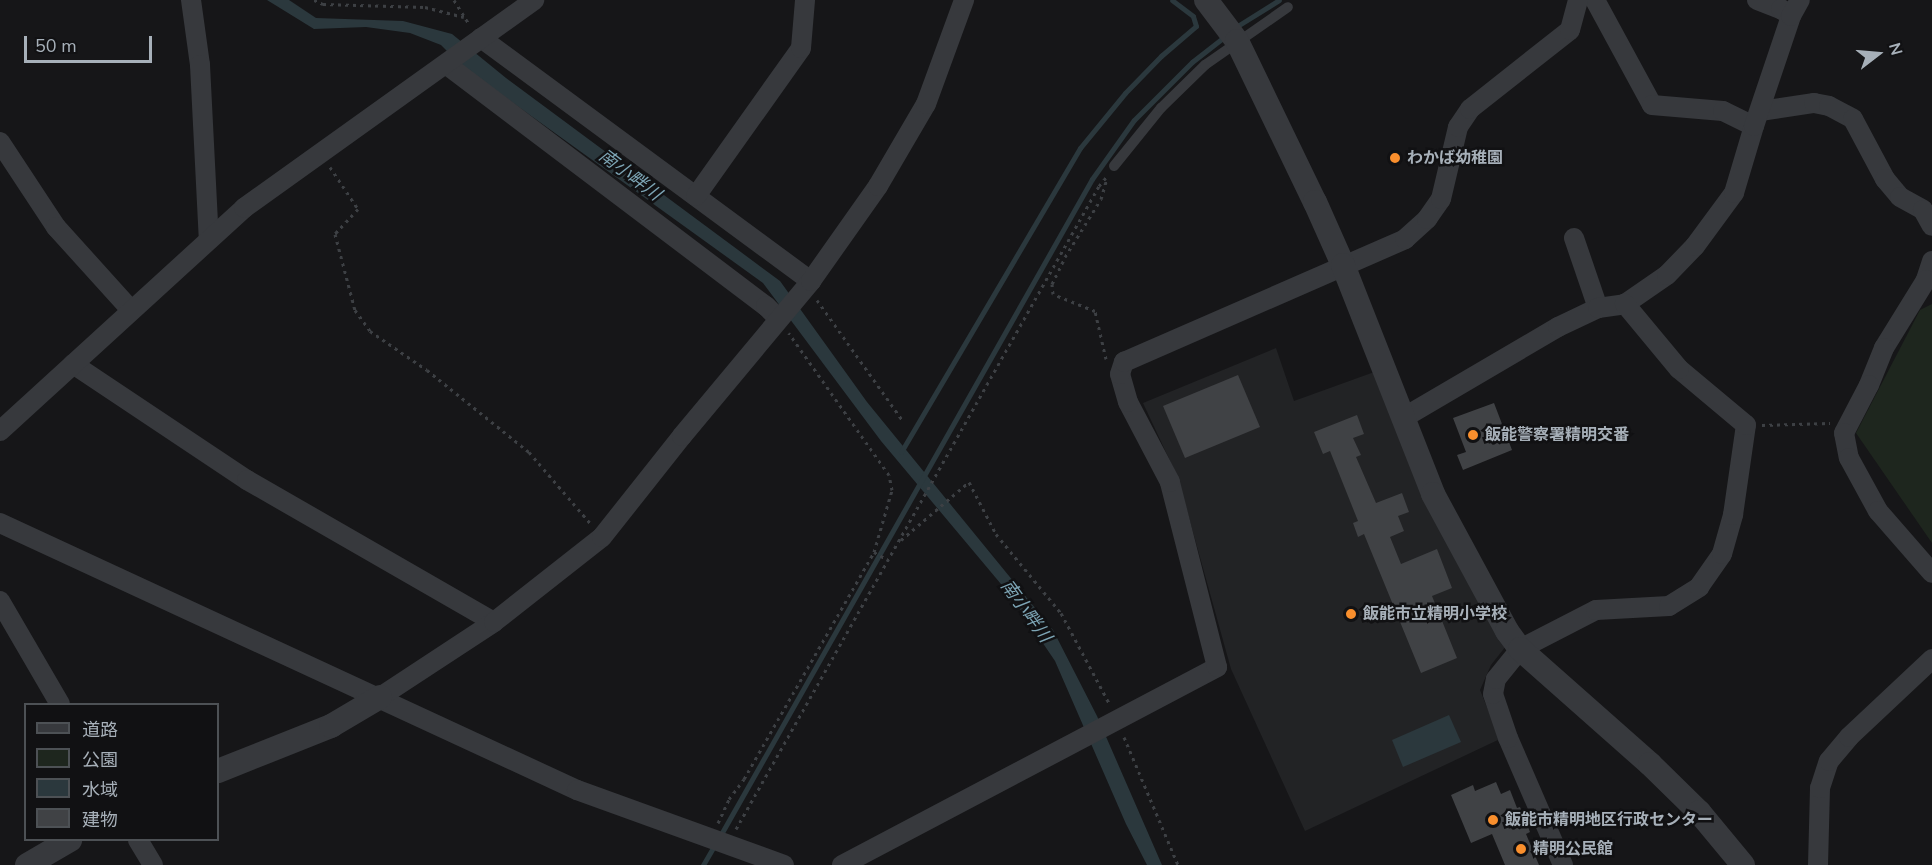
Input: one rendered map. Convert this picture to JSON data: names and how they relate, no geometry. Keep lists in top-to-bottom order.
{
  "water": ["南小畔川"],
  "places": [
    "わかば幼稚園",
    "飯能警察署精明交番",
    "飯能市立精明小学校",
    "飯能市精明地区行政センター",
    "精明公民館"
  ],
  "legend": [
    "道路",
    "公園",
    "水域",
    "建物"
  ],
  "scale_bar": "50 m",
  "north": "right"
}
